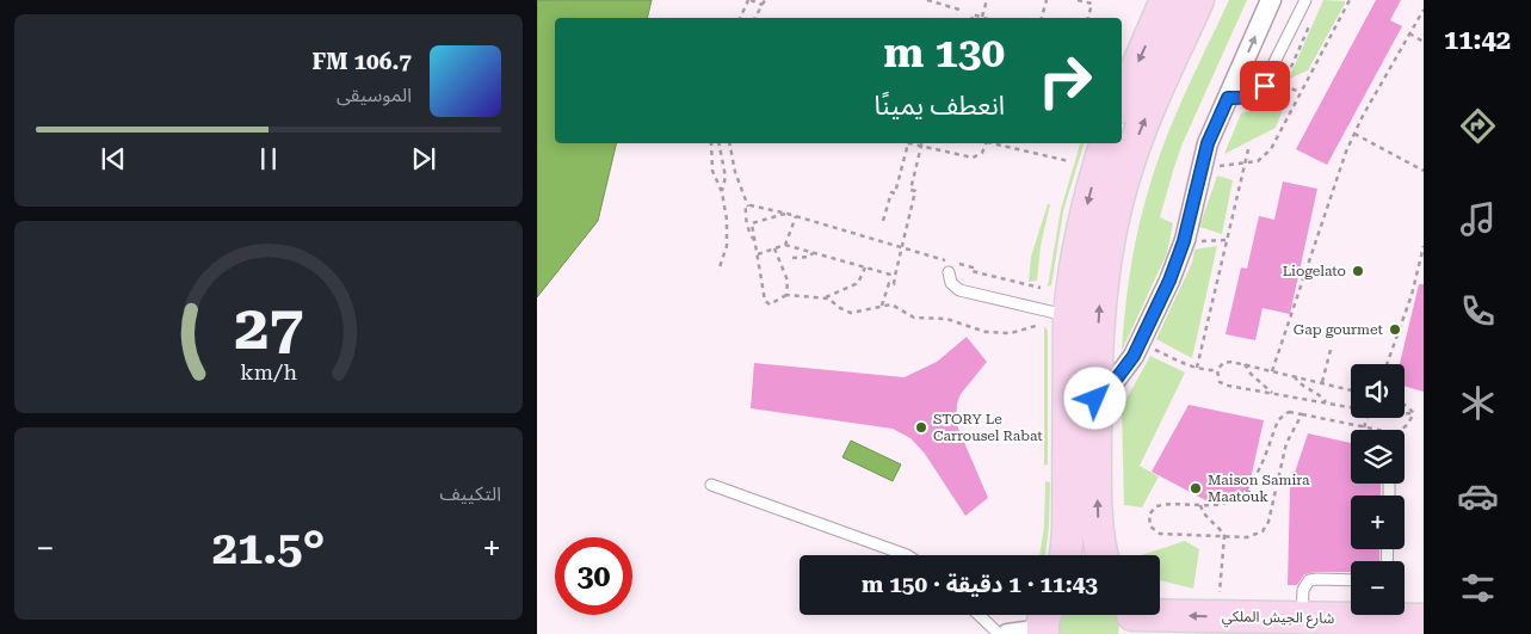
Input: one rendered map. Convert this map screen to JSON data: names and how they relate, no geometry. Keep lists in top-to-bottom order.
{
  "streets": {
    "main road": ["شارع الجيش الملكي"]
  },
  "one_way": ["شارع الجيش الملكي"],
  "places": [
    "Liogelato",
    "Gap gourmet",
    "STORY Le Carrousel Rabat",
    "Maison Samira Maatouk"
  ],
  "page": {
    "tabs": "11:42",
    "turn": ["130 m", "انعطف يمينًا"],
    "song": ["106.7 FM", "الموسيقى"],
    "map_buttons": ["+", "−"],
    "tile": "التكييف",
    "heat": ["−", "21.5°", "+"],
    "limit": "30",
    "trip": "11:43 · 1 دقيقة · 150 m",
    "gauge": ["27", "km/h"]
  }
}
